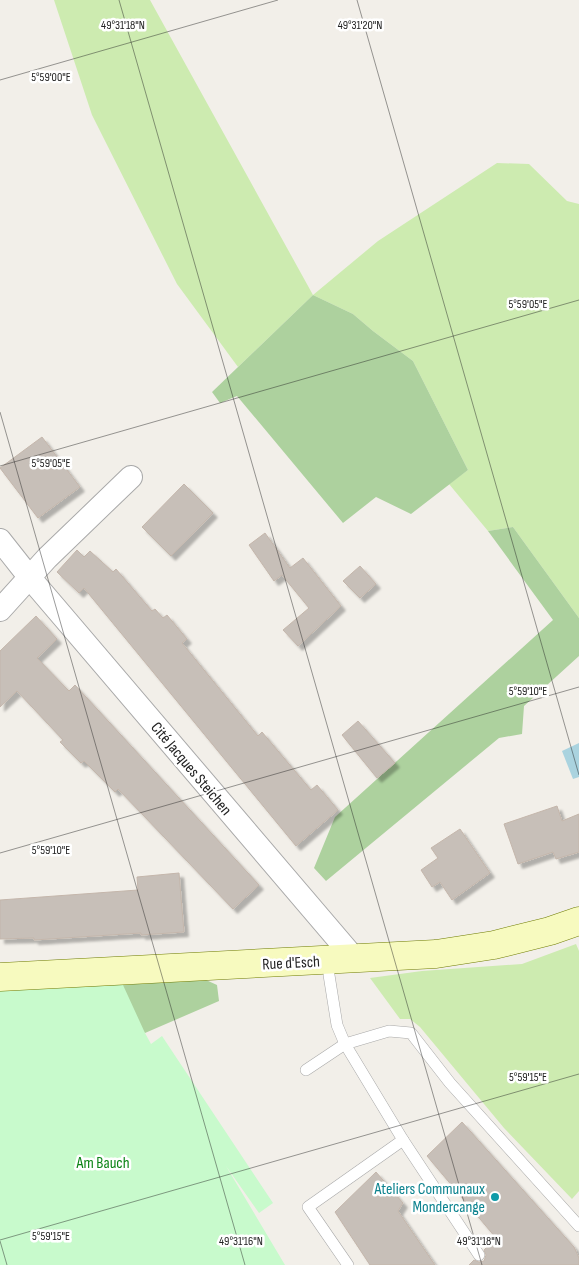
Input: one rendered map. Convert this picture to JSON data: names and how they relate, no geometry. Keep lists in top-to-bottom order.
{
  "streets": {
    "main road": ["Rue d'Esch"],
    "street": ["Cité Jacques Steichen"]
  },
  "crossings": [
    ["Cité Jacques Steichen", "Rue d'Esch"]
  ],
  "parks": ["Am Bauch"],
  "places": ["Ateliers Communaux Mondercange"],
  "coordinates": [
    "49°31'18\"N",
    "49°31'20\"N",
    "5°59'00\"E",
    "5°59'05\"E",
    "5°59'10\"E",
    "5°59'15\"E",
    "49°31'16\"N"
  ]
}
